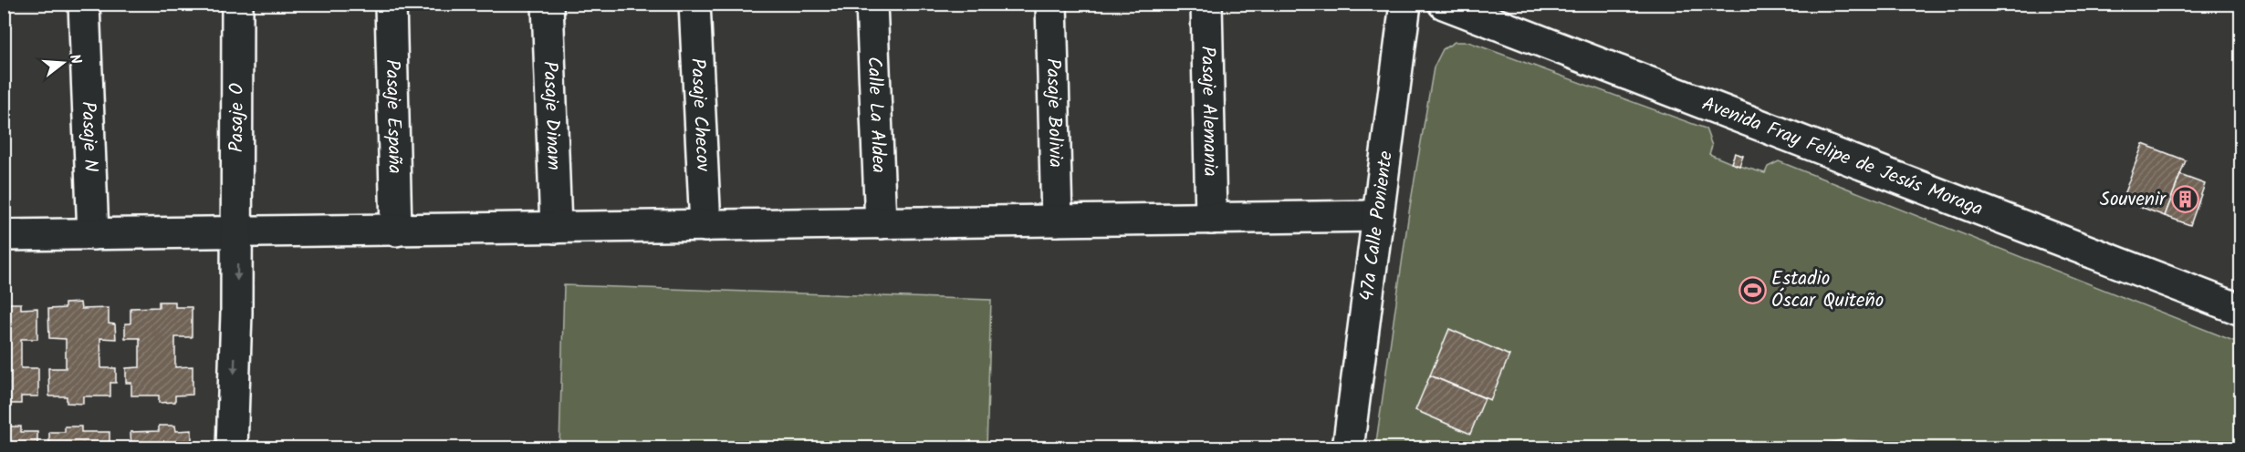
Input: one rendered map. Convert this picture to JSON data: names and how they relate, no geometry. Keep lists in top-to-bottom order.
{
  "streets": {
    "street": [
      "Pasaje Alemania",
      "Pasaje Bolivia",
      "Calle La Aldea",
      "Pasaje Checov",
      "Pasaje Dinam",
      "Pasaje España",
      "Pasaje O",
      "Pasaje N",
      "Avenida Fray Felipe de Jesús Moraga",
      "47a Calle Poniente"
    ]
  },
  "one_way": ["Pasaje O"],
  "places": {
    "building": ["Souvenir"],
    "sports": ["Estadio Óscar Quiteño"]
  },
  "north": "right"
}
